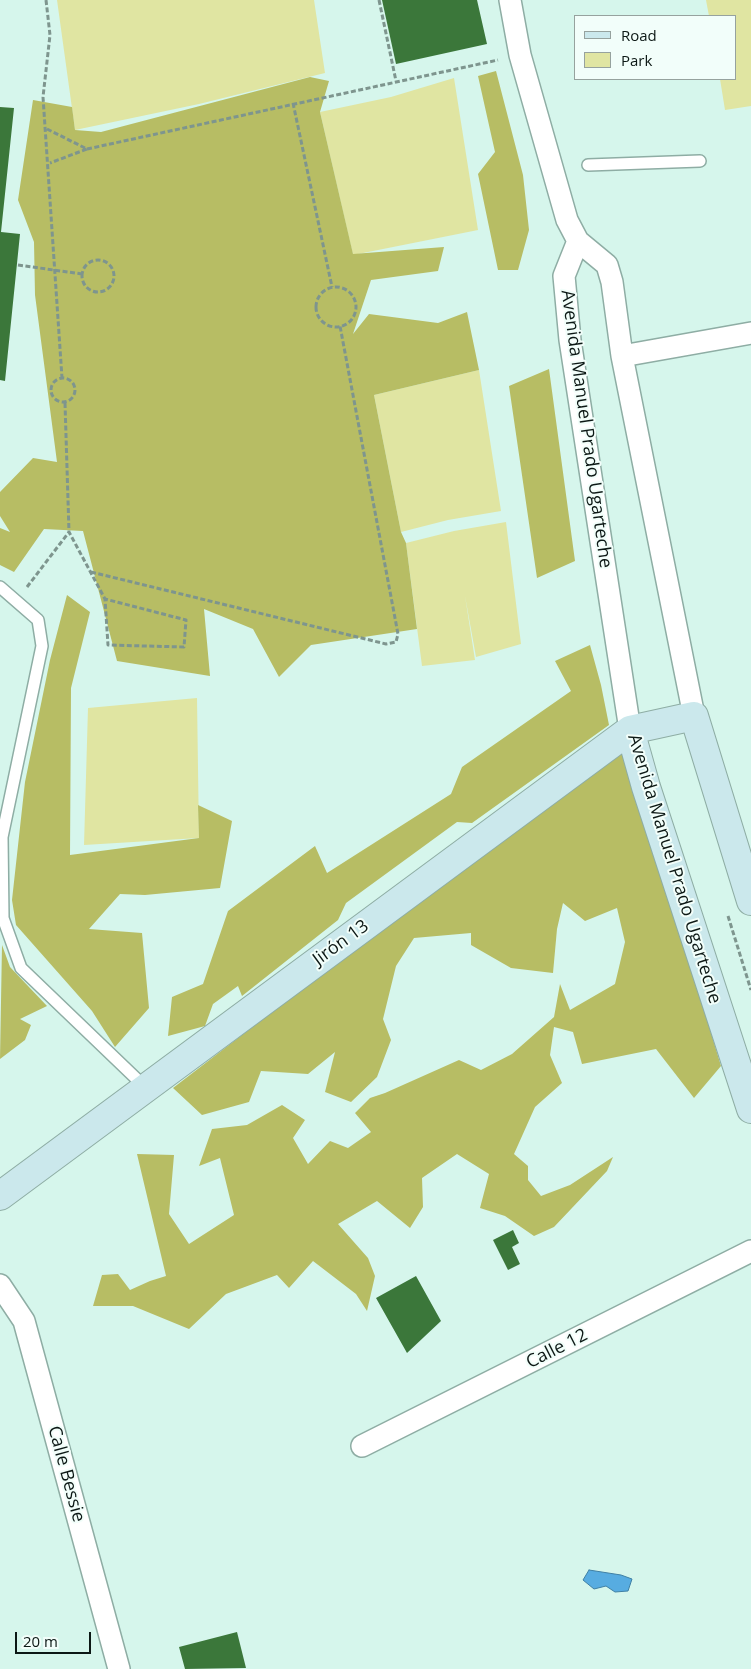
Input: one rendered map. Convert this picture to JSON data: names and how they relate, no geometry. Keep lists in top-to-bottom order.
{
  "streets": {
    "street": [
      "Avenida Manuel Prado Ugarteche",
      "Jirón 13",
      "Calle 12",
      "Calle Bessie"
    ]
  },
  "crossings": [
    ["Avenida Manuel Prado Ugarteche", "Jirón 13"]
  ],
  "legend": ["Road", "Park"],
  "scale_bar": "20 m"
}
